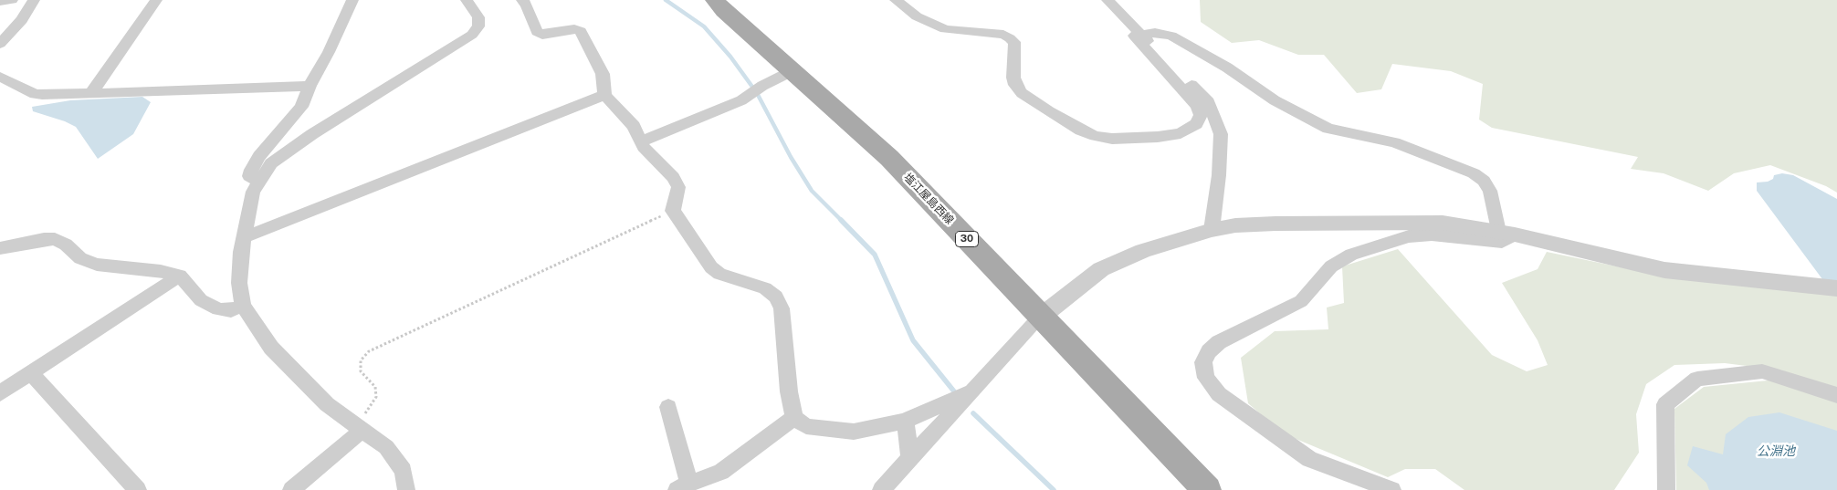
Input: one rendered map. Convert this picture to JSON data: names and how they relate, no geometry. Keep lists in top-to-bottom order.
{
  "streets": {
    "main road": ["塩江屋島西線", "30"]
  },
  "water": ["公淵池"]
}
